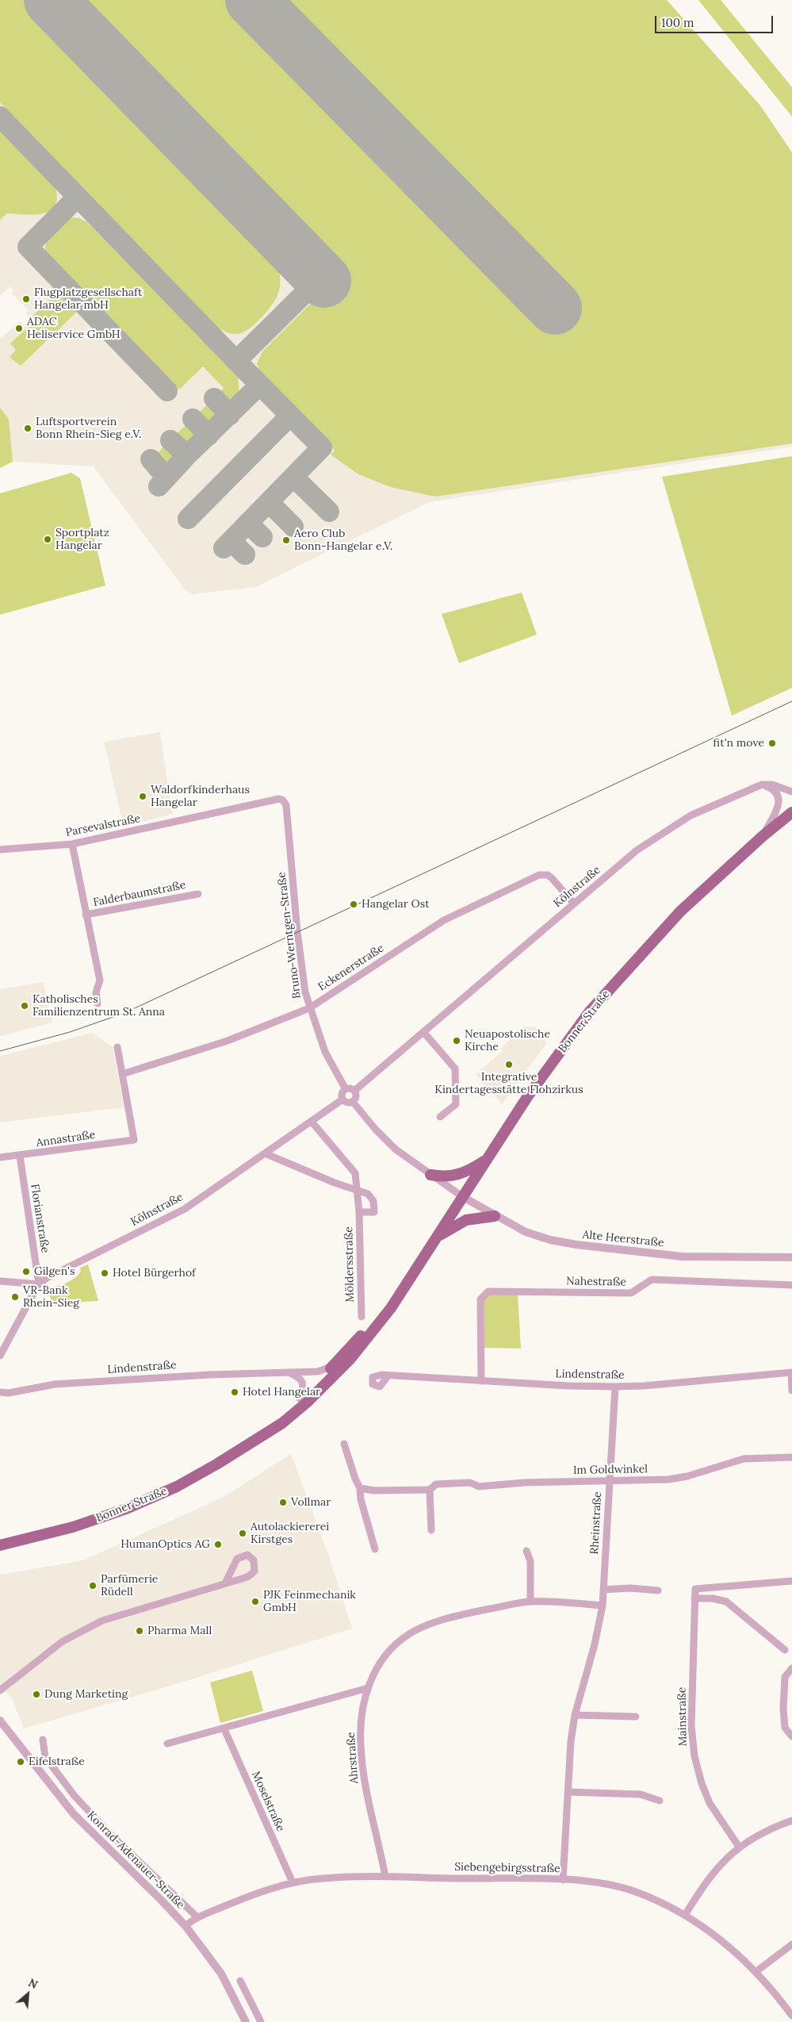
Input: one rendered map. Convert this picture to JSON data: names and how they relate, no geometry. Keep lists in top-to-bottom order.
{
  "streets": {
    "main road": ["Bonner Straße"],
    "street": [
      "Parsevalstraße",
      "Kölnstraße",
      "Falderbaumstraße",
      "Bruno-Werntgen-Straße",
      "Eckenerstraße",
      "Annastraße",
      "Florianstraße",
      "Alte Heerstraße",
      "Möldersstraße",
      "Nahestraße",
      "Lindenstraße",
      "Im Goldwinkel",
      "Rheinstraße",
      "Mainstraße",
      "Ahrstraße",
      "Moselstraße",
      "Konrad-Adenauer-Straße",
      "Siebengebirgsstraße"
    ]
  },
  "crossings": [
    ["Parsevalstraße", "Falderbaumstraße"],
    ["Parsevalstraße", "Bruno-Werntgen-Straße"],
    ["Kölnstraße", "Bruno-Werntgen-Straße"],
    ["Kölnstraße", "Eckenerstraße"],
    ["Kölnstraße", "Florianstraße"],
    ["Kölnstraße", "Möldersstraße"],
    ["Bruno-Werntgen-Straße", "Eckenerstraße"],
    ["Eckenerstraße", "Annastraße"],
    ["Bonner Straße", "Alte Heerstraße"],
    ["Bonner Straße", "Lindenstraße"],
    ["Annastraße", "Florianstraße"],
    ["Nahestraße", "Lindenstraße"],
    ["Lindenstraße", "Rheinstraße"],
    ["Im Goldwinkel", "Rheinstraße"],
    ["Rheinstraße", "Ahrstraße"],
    ["Rheinstraße", "Siebengebirgsstraße"],
    ["Ahrstraße", "Siebengebirgsstraße"],
    ["Moselstraße", "Siebengebirgsstraße"],
    ["Konrad-Adenauer-Straße", "Siebengebirgsstraße"]
  ],
  "places": [
    "Flugplatzgesellschaft Hangelar mbH",
    "ADAC Heliservice GmbH",
    "Luftsportverein Bonn Rhein-Sieg e.V.",
    "Sportplatz Hangelar",
    "Aero Club Bonn-Hangelar e.V.",
    "fit'n move",
    "Waldorfkinderhaus Hangelar",
    "Hangelar Ost",
    "Katholisches Familienzentrum St. Anna",
    "Neuapostolische Kirche",
    "Integrative Kindertagesstätte Flohzirkus",
    "Gilgen's",
    "Hotel Bürgerhof",
    "VR-Bank Rhein-Sieg",
    "Hotel Hangelar",
    "Vollmar",
    "Autolackiererei Kirstges",
    "HumanOptics AG",
    "Parfümerie Rüdell",
    "PJK Feinmechanik GmbH",
    "Pharma Mall",
    "Dung Marketing",
    "Eifelstraße"
  ],
  "scale_bar": "100 m",
  "north": "top right"
}
